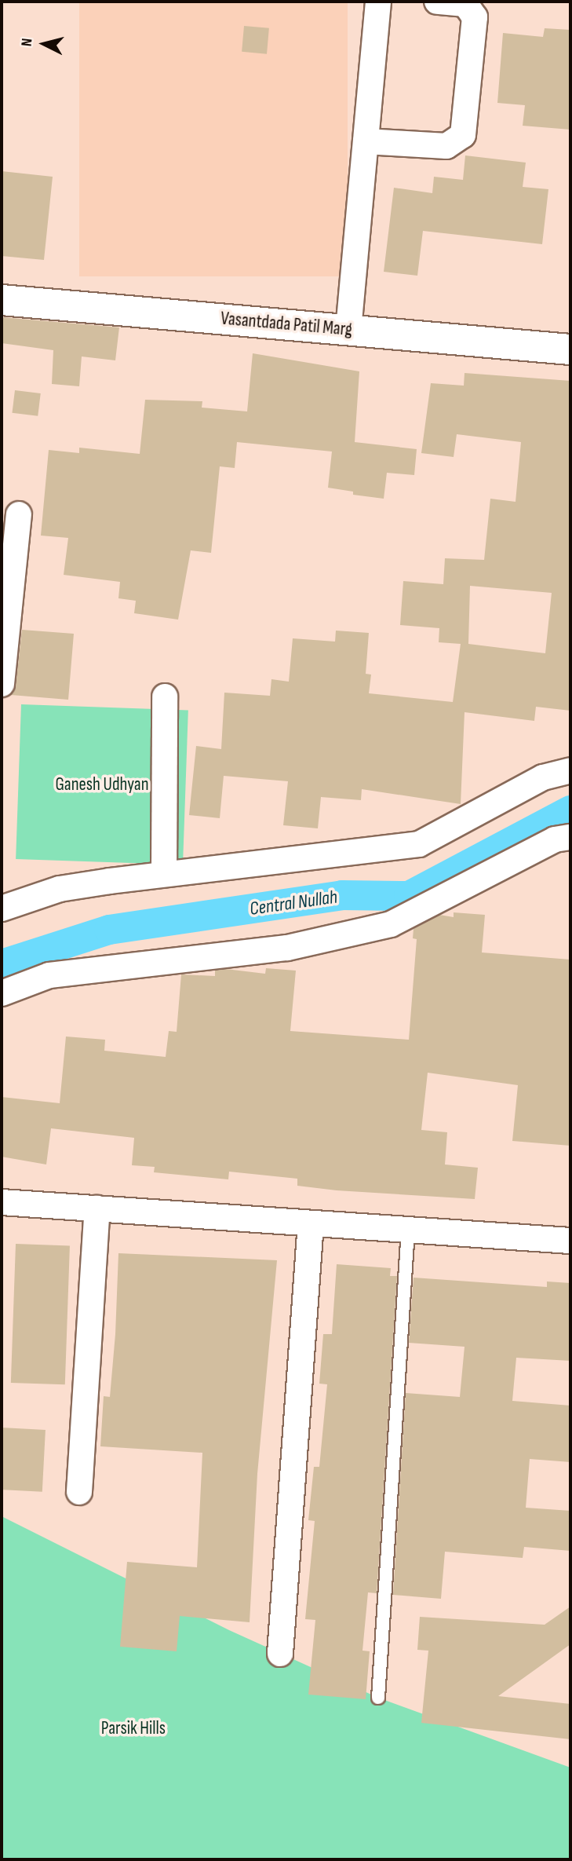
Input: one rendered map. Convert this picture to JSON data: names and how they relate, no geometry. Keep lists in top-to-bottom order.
{
  "streets": {
    "street": ["Vasantdada Patil Marg"]
  },
  "water": ["Central Nullah"],
  "parks": ["Ganesh Udhyan", "Parsik Hills"],
  "north": "left"
}
